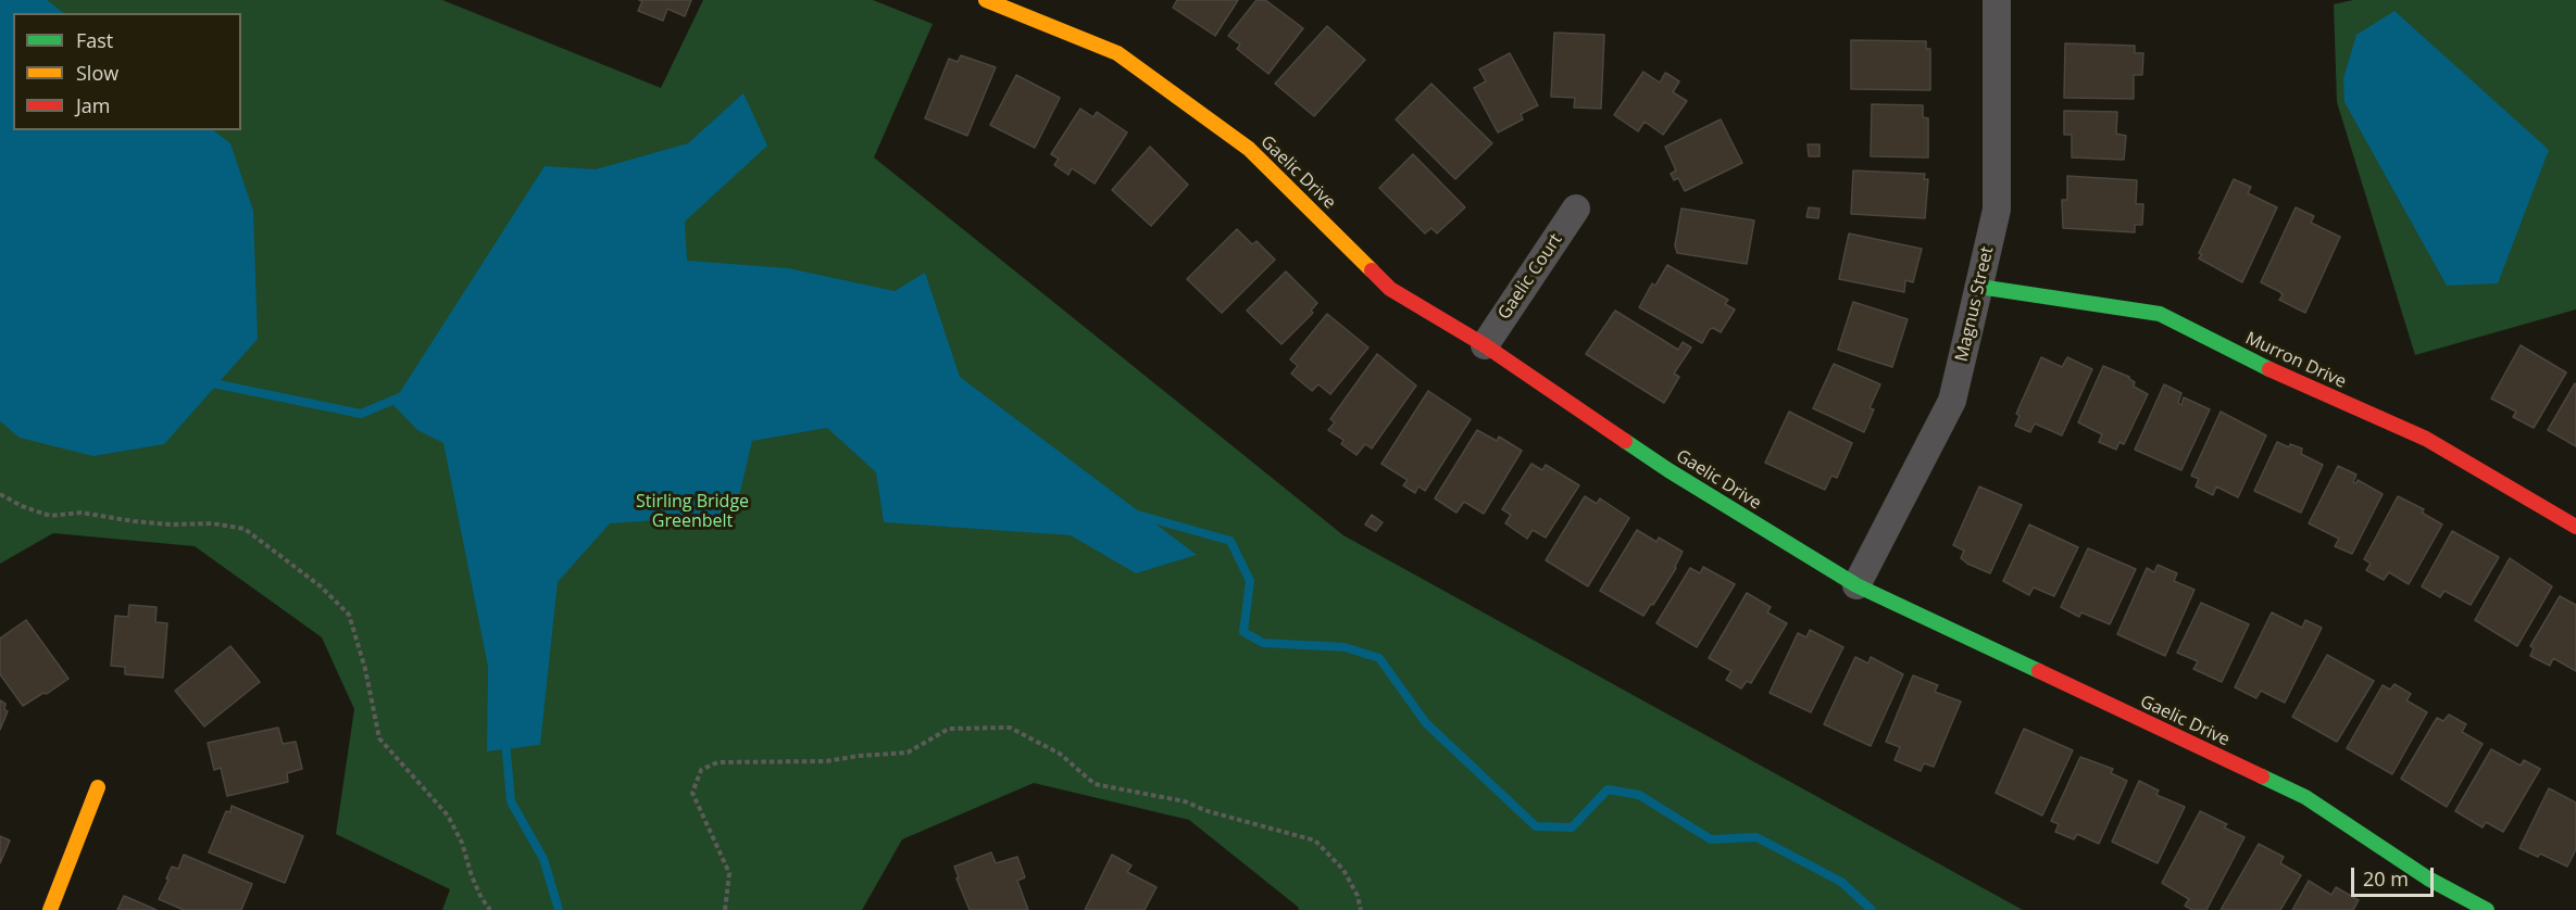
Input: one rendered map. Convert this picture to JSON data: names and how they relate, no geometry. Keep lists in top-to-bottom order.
{
  "streets": {
    "street": [
      "Gaelic Drive",
      "Gaelic Court",
      "Magnus Street",
      "Murron Drive"
    ]
  },
  "crossings": [
    ["Gaelic Drive", "Gaelic Court"],
    ["Gaelic Drive", "Magnus Street"],
    ["Magnus Street", "Murron Drive"]
  ],
  "parks": ["Stirling Bridge Greenbelt"],
  "legend": ["Fast", "Slow", "Jam"],
  "scale_bar": "20 m"
}
